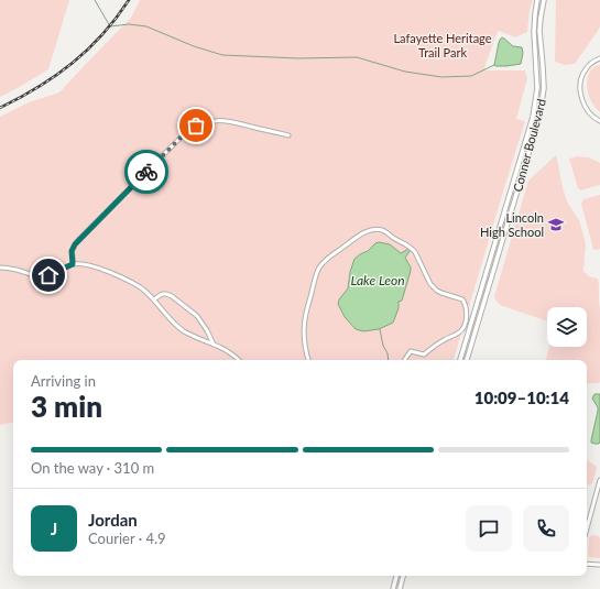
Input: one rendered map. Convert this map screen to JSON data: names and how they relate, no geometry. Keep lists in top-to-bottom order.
{
  "streets": {
    "main road": ["Conner Boulevard"]
  },
  "water": ["Lake Leon"],
  "parks": ["Lafayette Heritage Trail Park"],
  "places": {
    "school or university": ["Lincoln High School"]
  },
  "page": {
    "heading": ["3 min", "Arriving in", "10:09–10:14"],
    "panel": ["Jordan", "Courier · 4.9"],
    "bar": "On the way · 310 m",
    "round": "J"
  }
}
